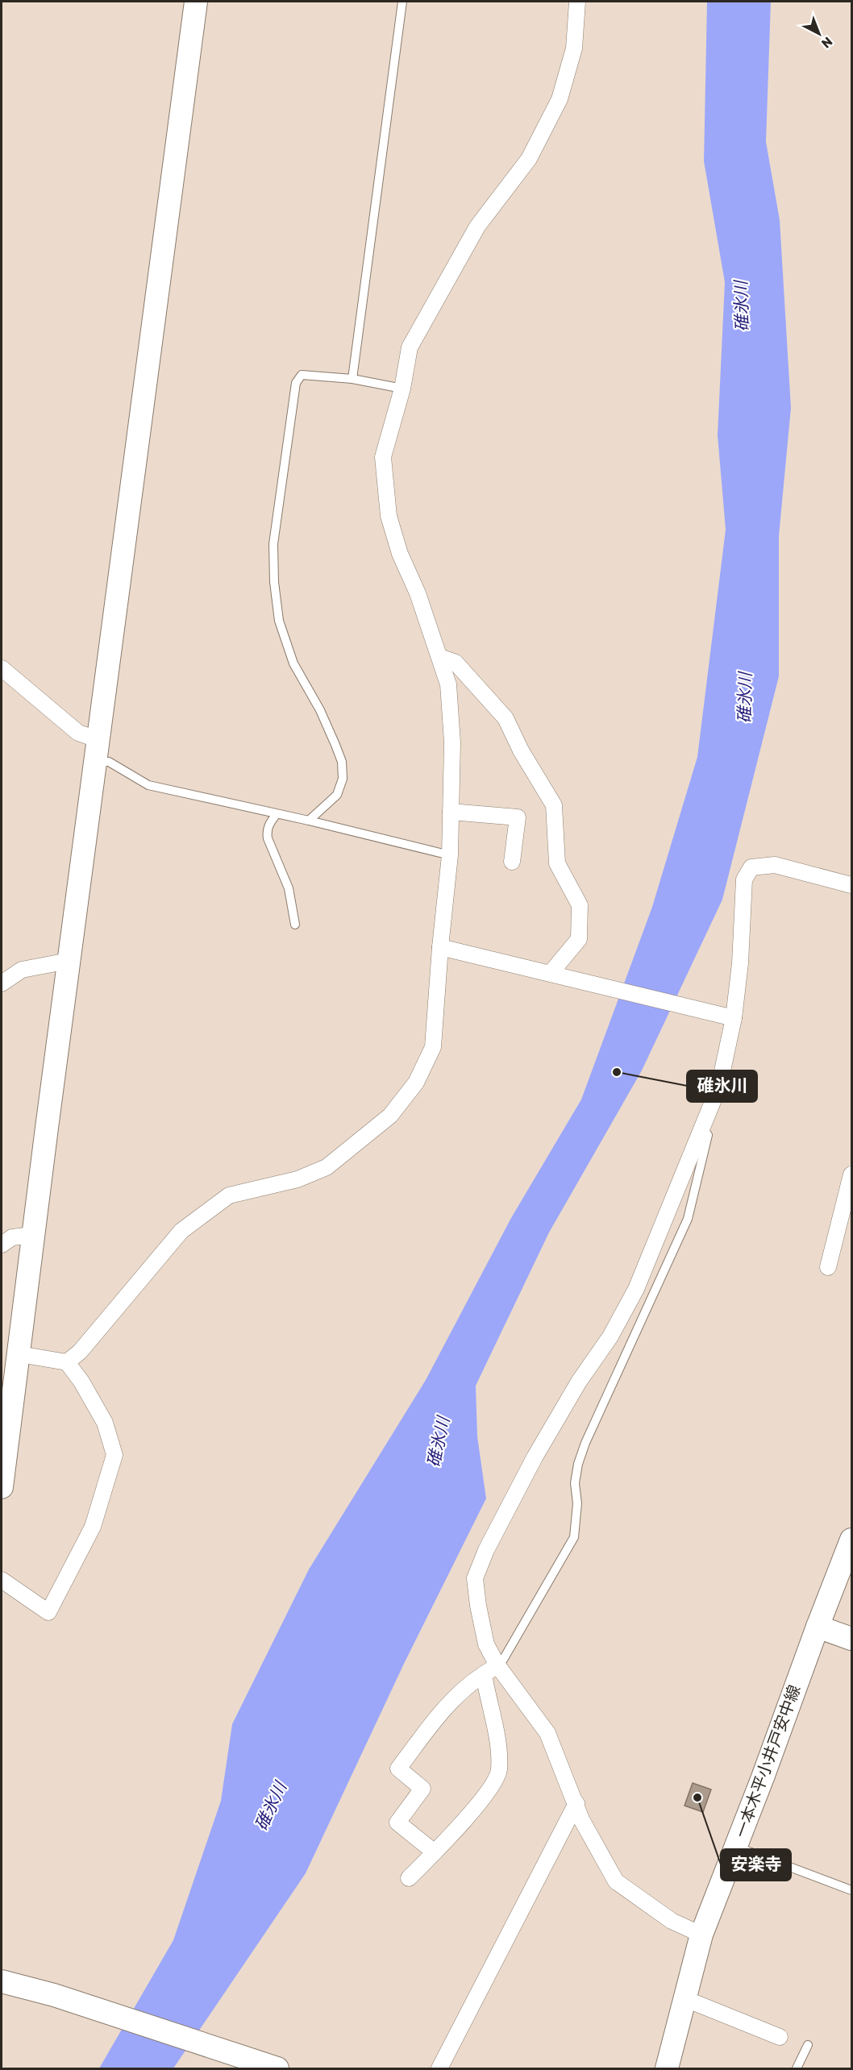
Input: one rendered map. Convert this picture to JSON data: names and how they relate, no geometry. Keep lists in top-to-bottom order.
{
  "streets": {
    "street": ["一本木平小井戸安中線"]
  },
  "water": ["碓氷川"],
  "places": ["碓氷川", "安楽寺"],
  "north": "bottom right"
}
